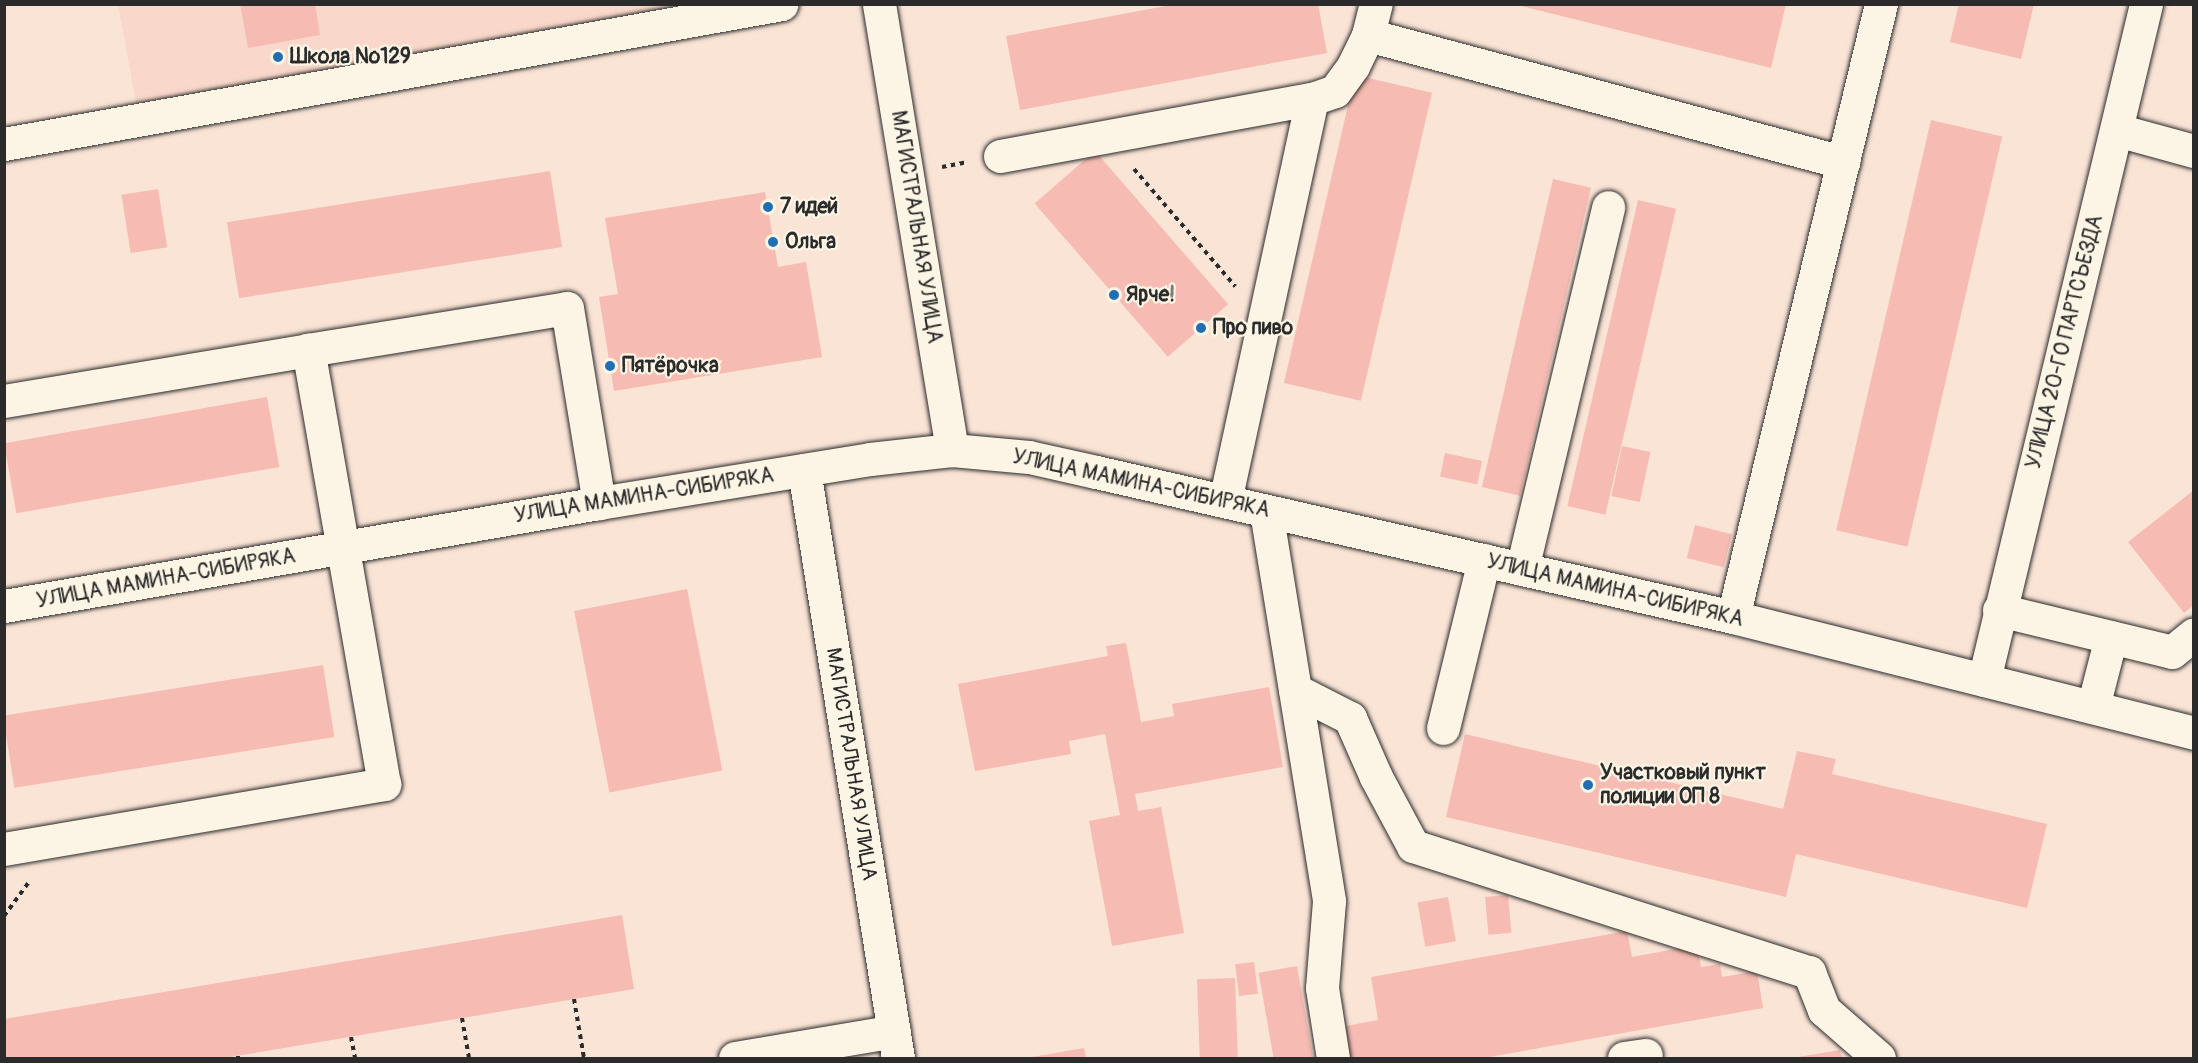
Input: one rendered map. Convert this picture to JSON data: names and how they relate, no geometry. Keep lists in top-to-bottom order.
{
  "streets": {
    "street": ["МАГИСТРАЛЬНАЯ УЛИЦА", "УЛИЦА 20-ГО ПАРТСЪЕЗДА", "УЛИЦА МАМИНА-СИБИРЯКА"]
  },
  "crossings": [
    ["МАГИСТРАЛЬНАЯ УЛИЦА", "УЛИЦА МАМИНА-СИБИРЯКА"],
    ["УЛИЦА 20-ГО ПАРТСЪЕЗДА", "УЛИЦА МАМИНА-СИБИРЯКА"]
  ],
  "places": [
    "Школа №129",
    "7 идей",
    "Ольга",
    "Ярче!",
    "Про пиво",
    "Пятёрочка",
    "Участковый пункт полиции ОП 8"
  ]
}
